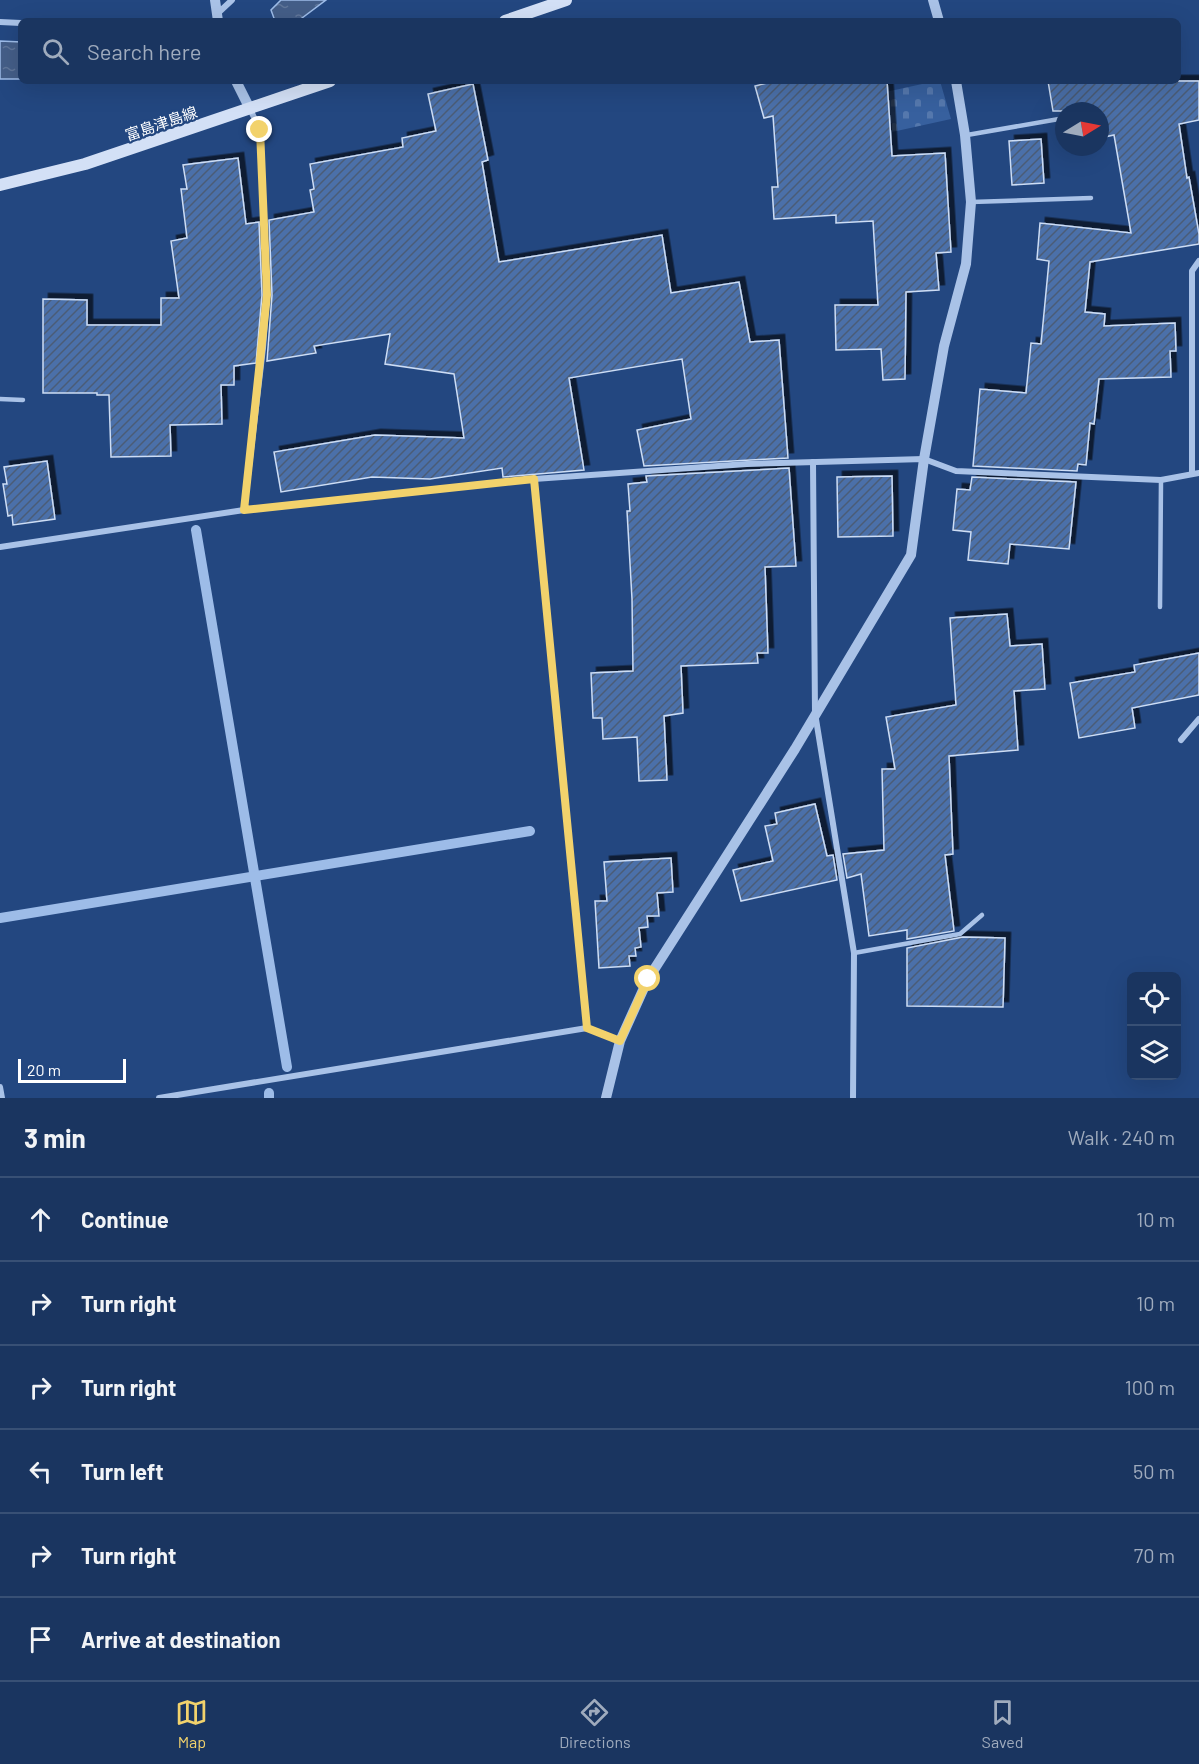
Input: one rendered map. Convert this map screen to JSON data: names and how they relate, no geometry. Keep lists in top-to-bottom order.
{
  "streets": {
    "main road": ["富島津島線"]
  },
  "scale_bar": "20 m",
  "north": "right",
  "page": {
    "search": "Search here",
    "scale": "20 m",
    "heading": ["3 min", "Walk · 240 m"],
    "list": [
      ["Continue", "10 m"],
      ["Turn right", "10 m"],
      ["Turn right", "100 m"],
      ["Turn left", "50 m"],
      ["Turn right", "70 m"],
      "Arrive at destination"
    ],
    "nav": ["Map", "Directions", "Saved"]
  }
}
